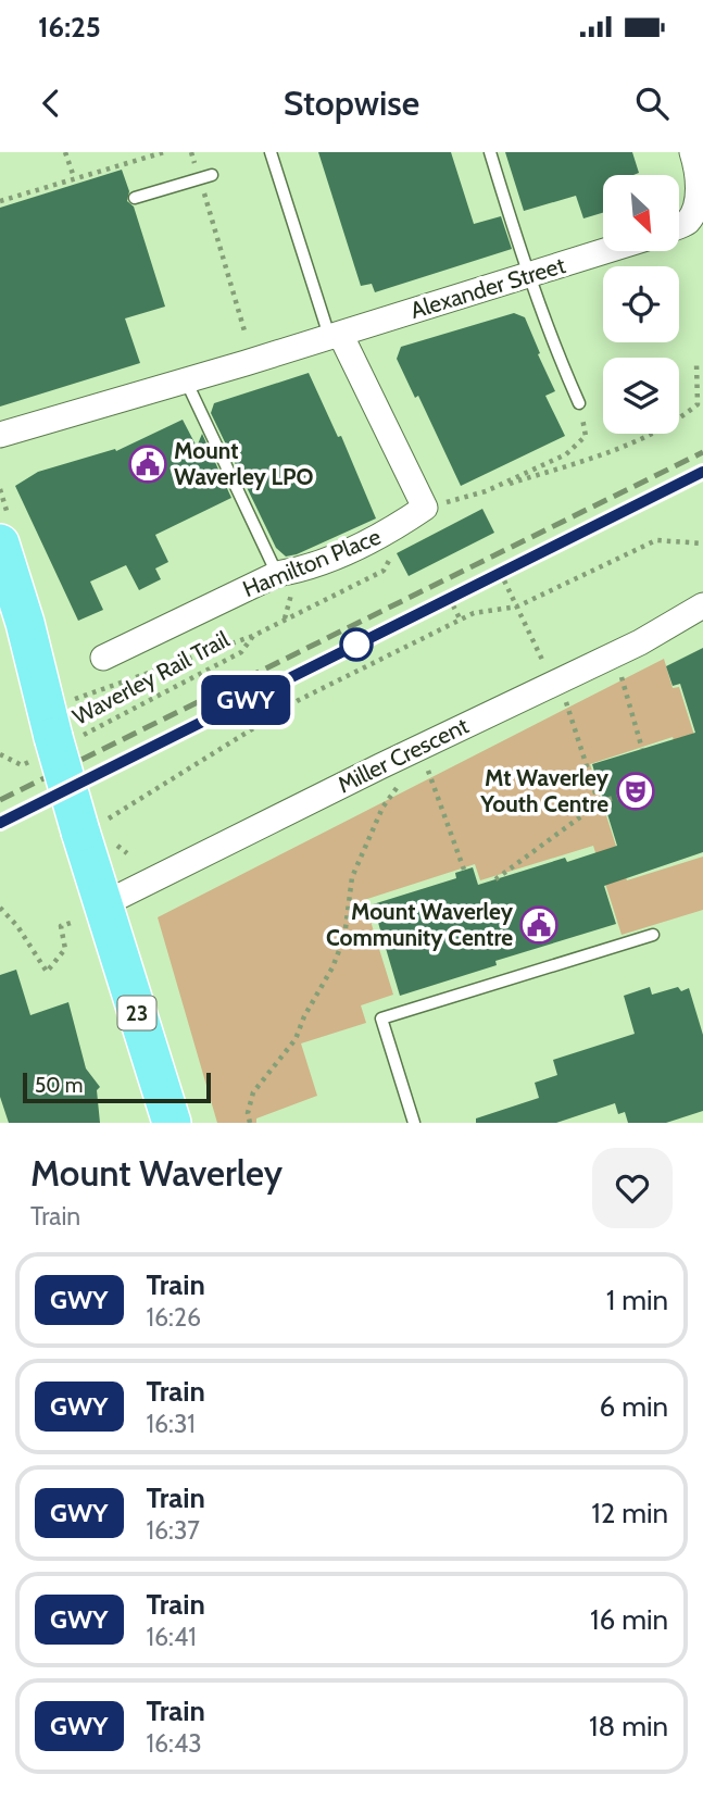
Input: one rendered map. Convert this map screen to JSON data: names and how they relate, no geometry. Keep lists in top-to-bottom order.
{
  "streets": {
    "main road": ["23"],
    "street": ["Alexander Street", "Hamilton Place", "Miller Crescent"],
    "path": ["Waverley Rail Trail"]
  },
  "crossings": [
    ["Waverley Rail Trail", "23"],
    ["Miller Crescent", "23"]
  ],
  "places": {
    "public building": ["Mount Waverley LPO", "Mount Waverley Community Centre"],
    "theatre": ["Mt Waverley Youth Centre"]
  },
  "scale_bar": "50 m",
  "north": "bottom right",
  "page": {
    "status": "16:25",
    "header": "Stopwise",
    "on_map": "GWY",
    "scale": "50 m",
    "heading": ["Mount Waverley", "Train"],
    "list": [
      {
        "mark": "GWY",
        "name": "Train",
        "note": "16:26",
        "value": "1 min"
      },
      {
        "mark": "GWY",
        "name": "Train",
        "note": "16:31",
        "value": "6 min"
      },
      {
        "mark": "GWY",
        "name": "Train",
        "note": "16:37",
        "value": "12 min"
      },
      {
        "mark": "GWY",
        "name": "Train",
        "note": "16:41",
        "value": "16 min"
      },
      {
        "mark": "GWY",
        "name": "Train",
        "note": "16:43",
        "value": "18 min"
      }
    ]
  }
}
